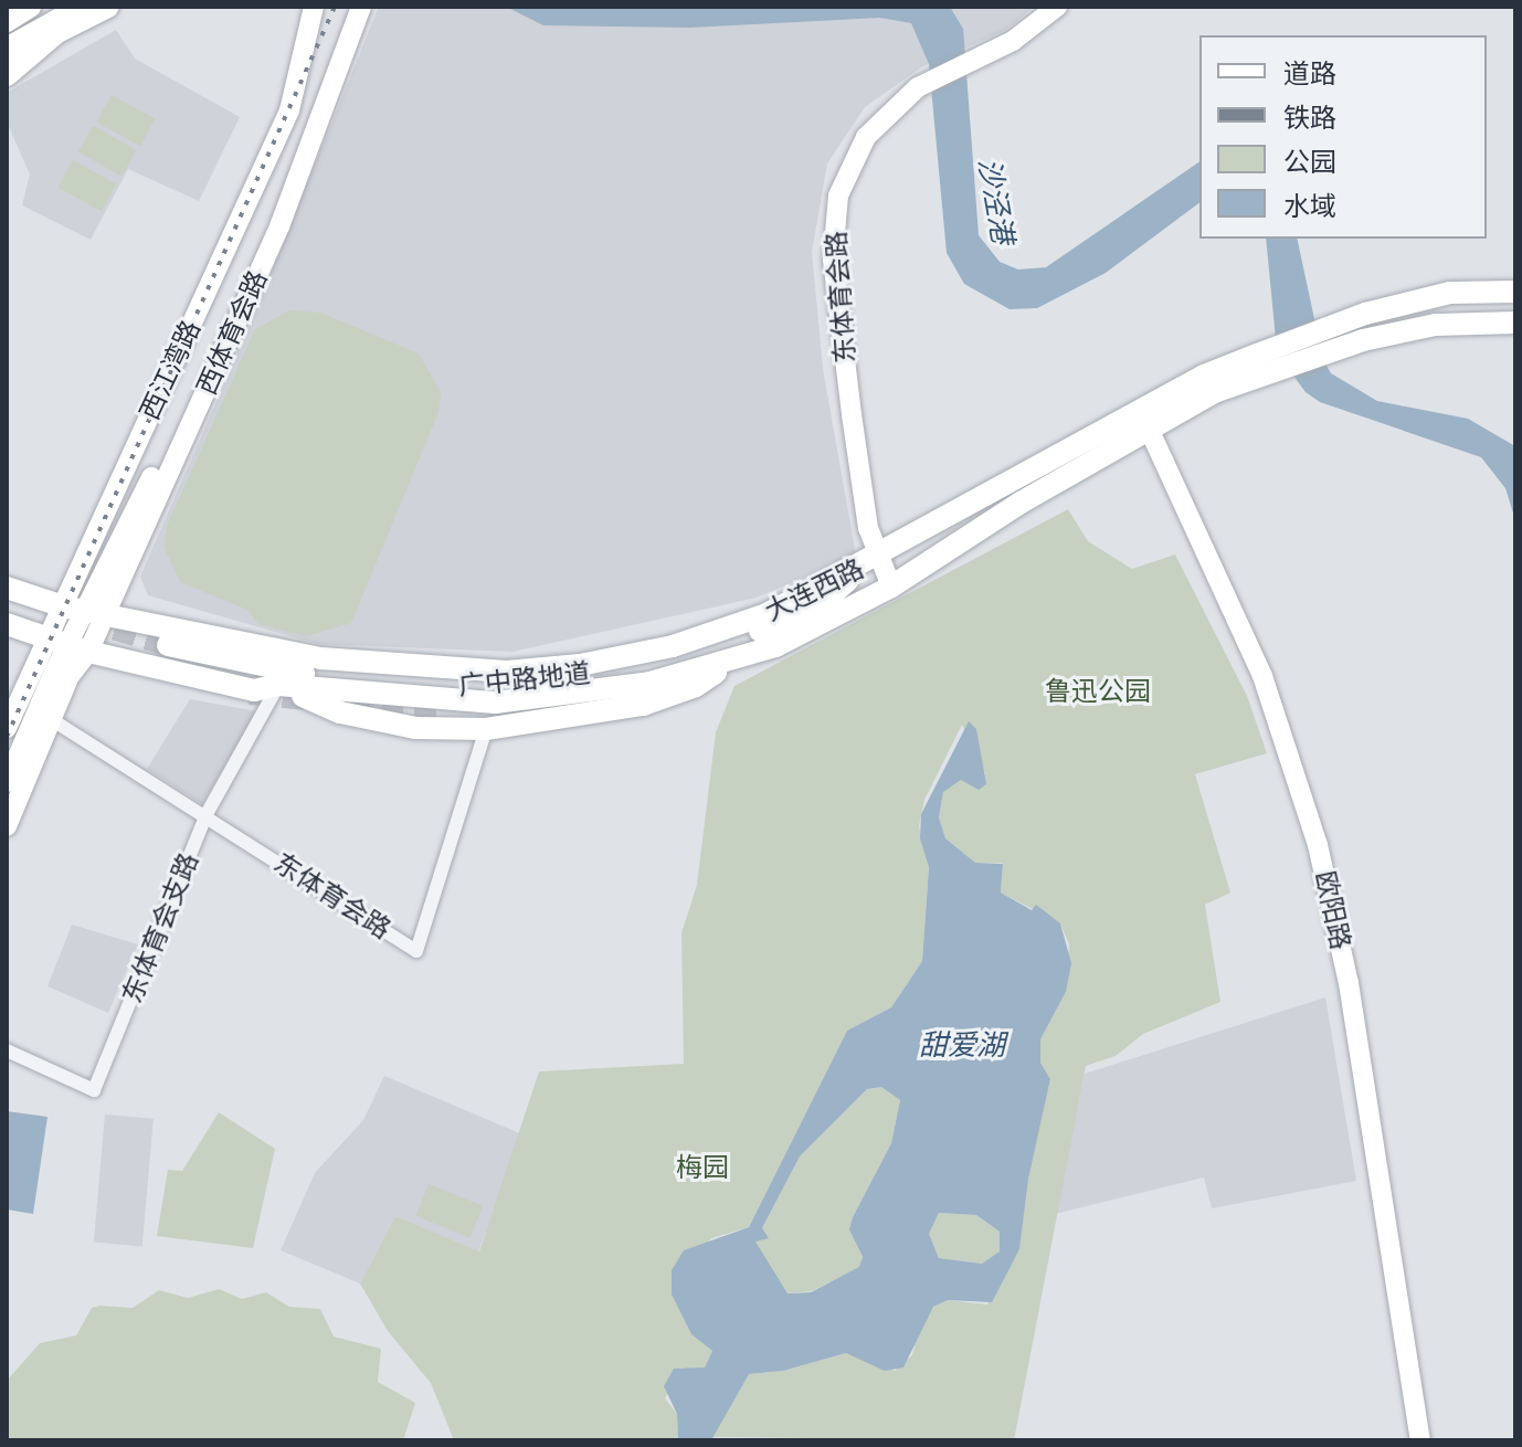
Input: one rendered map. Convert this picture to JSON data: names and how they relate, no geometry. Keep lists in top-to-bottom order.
{
  "streets": {
    "main road": [
      "东体育会路",
      "西体育会路",
      "西江湾路",
      "大连西路",
      "广中路地道",
      "欧阳路"
    ],
    "street": ["东体育会支路"]
  },
  "crossings": [
    ["东体育会路", "大连西路"],
    ["东体育会路", "广中路地道"],
    ["东体育会路", "东体育会支路"],
    ["西体育会路", "西江湾路"],
    ["西体育会路", "大连西路"],
    ["西江湾路", "大连西路"],
    ["大连西路", "广中路地道"],
    ["大连西路", "欧阳路"],
    ["大连西路", "东体育会支路"]
  ],
  "water": ["沙泾港", "甜爱湖"],
  "parks": ["鲁迅公园", "梅园"],
  "legend": [
    "道路",
    "铁路",
    "公园",
    "水域"
  ]
}
